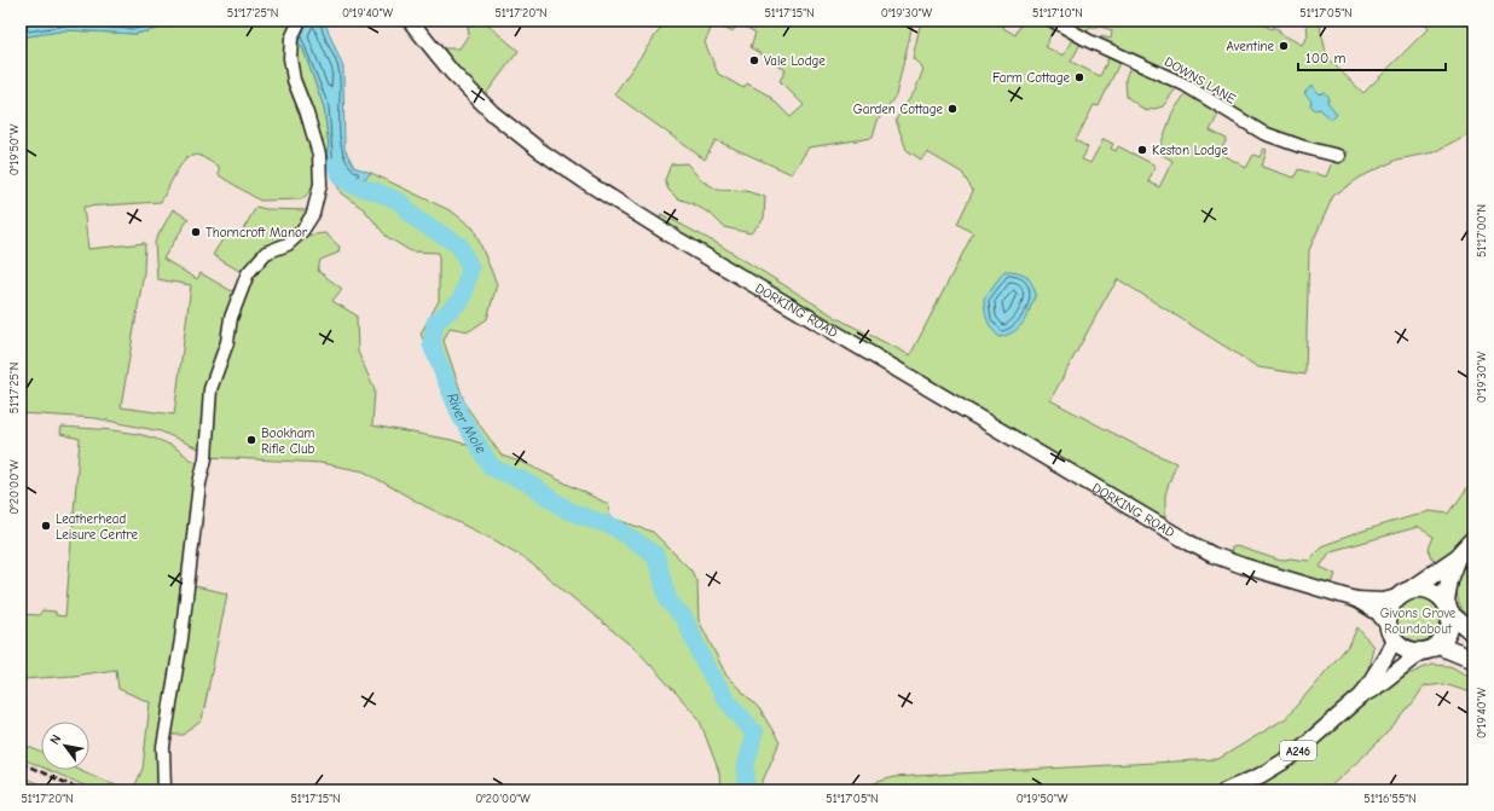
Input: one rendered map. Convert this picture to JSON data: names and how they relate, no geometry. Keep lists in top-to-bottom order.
{
  "streets": {
    "main road": ["DORKING ROAD", "A246"],
    "street": ["DOWNS LANE"]
  },
  "crossings": [
    ["DORKING ROAD", "A246"]
  ],
  "water": ["River Mole"],
  "parks": ["Givons Grove Roundabout"],
  "places": [
    "Aventine",
    "Vale Lodge",
    "Farm Cottage",
    "Garden Cottage",
    "Keston Lodge",
    "Thorncroft Manor",
    "Bookham Rifle Club",
    "Leatherhead Leisure Centre"
  ],
  "scale_bar": "100 m",
  "north": "top left",
  "coordinates": [
    "51°17'25\"N",
    "0°19'40\"W",
    "51°17'20\"N",
    "51°17'15\"N",
    "0°19'30\"W",
    "51°17'10\"N",
    "51°17'05\"N",
    "0°19'50\"W",
    "51°17'00\"N",
    "0°20'00\"W",
    "51°16'55\"N"
  ]
}
